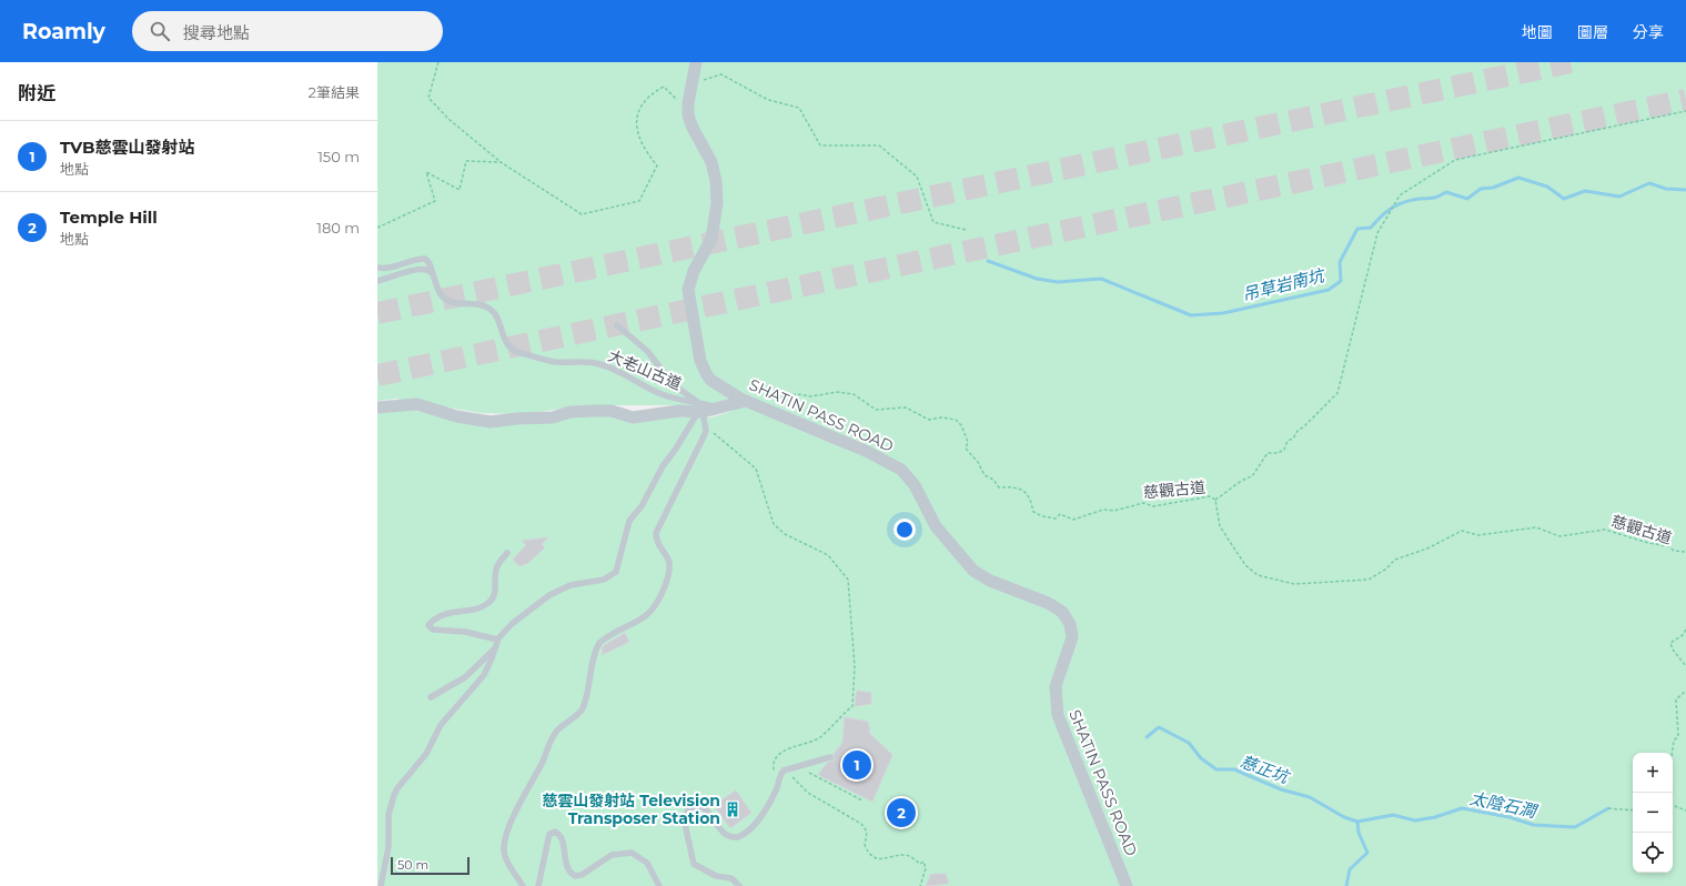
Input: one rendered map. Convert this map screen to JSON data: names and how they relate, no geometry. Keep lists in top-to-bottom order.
{
  "streets": {
    "street": ["SHATIN PASS ROAD"],
    "lane": ["大老山古道"],
    "path": ["慈觀古道"]
  },
  "crossings": [
    ["SHATIN PASS ROAD", "慈觀古道"]
  ],
  "water": ["吊草岩南坑", "慈正坑", "太陰石澗"],
  "places": {
    "building": ["慈雲山發射站 Television Transposer Station"]
  },
  "scale_bar": "50 m",
  "page": {
    "header": "Roamly",
    "search": "搜尋地點",
    "nav": ["地圖", "圖層", "分享"],
    "heading": ["附近", "2筆結果"],
    "list": [
      {
        "mark": "1",
        "name": "TVB慈雲山發射站",
        "note": "地點",
        "value": "150 m"
      },
      {
        "mark": "2",
        "name": "Temple Hill",
        "note": "地點",
        "value": "180 m"
      }
    ],
    "pins": ["1", "2"],
    "map_buttons": ["+", "−"],
    "scale": "50 m"
  }
}
